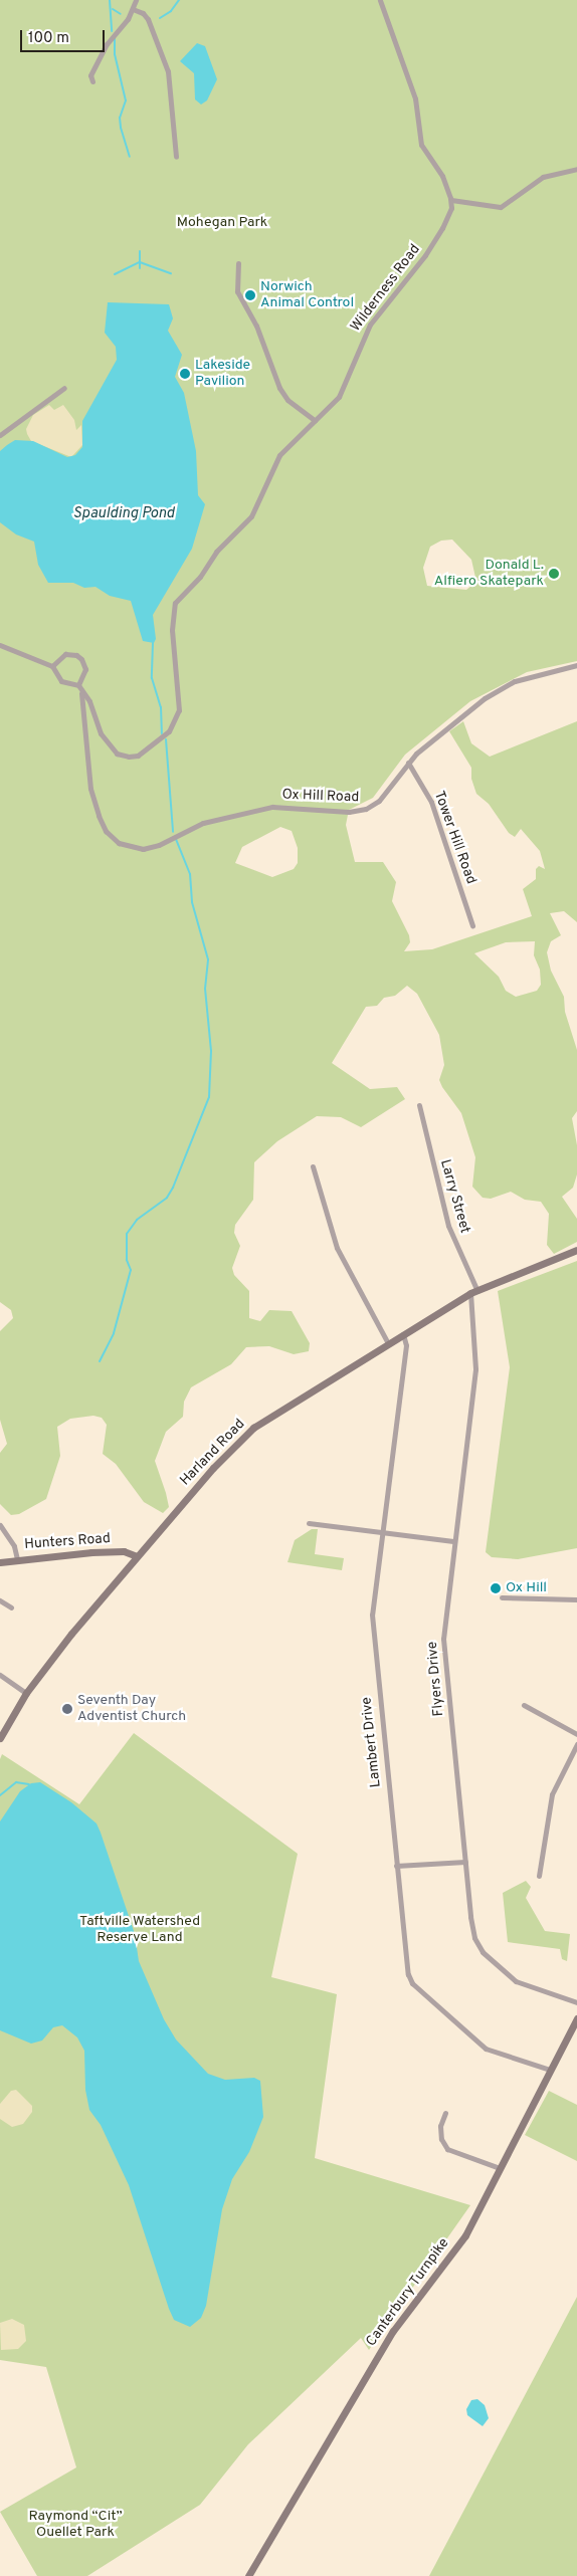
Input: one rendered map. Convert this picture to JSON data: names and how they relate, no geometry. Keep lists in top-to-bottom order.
{
  "streets": {
    "street": [
      "Wilderness Road",
      "Ox Hill Road",
      "Tower Hill Road",
      "Larry Street",
      "Harland Road",
      "Hunters Road",
      "Flyers Drive",
      "Lambert Drive",
      "Canterbury Turnpike"
    ]
  },
  "crossings": [
    ["Wilderness Road", "Ox Hill Road"],
    ["Ox Hill Road", "Tower Hill Road"],
    ["Larry Street", "Harland Road"],
    ["Larry Street", "Flyers Drive"],
    ["Harland Road", "Hunters Road"],
    ["Harland Road", "Flyers Drive"],
    ["Harland Road", "Lambert Drive"],
    ["Lambert Drive", "Canterbury Turnpike"]
  ],
  "water": ["Spaulding Pond"],
  "parks": ["Mohegan Park", "Taftville Watershed Reserve Land", "Raymond “Cit” Ouellet Park"],
  "places": [
    "Norwich Animal Control",
    "Lakeside Pavilion",
    "Donald L. Alfiero Skatepark",
    "Ox Hill",
    "Seventh Day Adventist Church"
  ],
  "scale_bar": "100 m"
}
